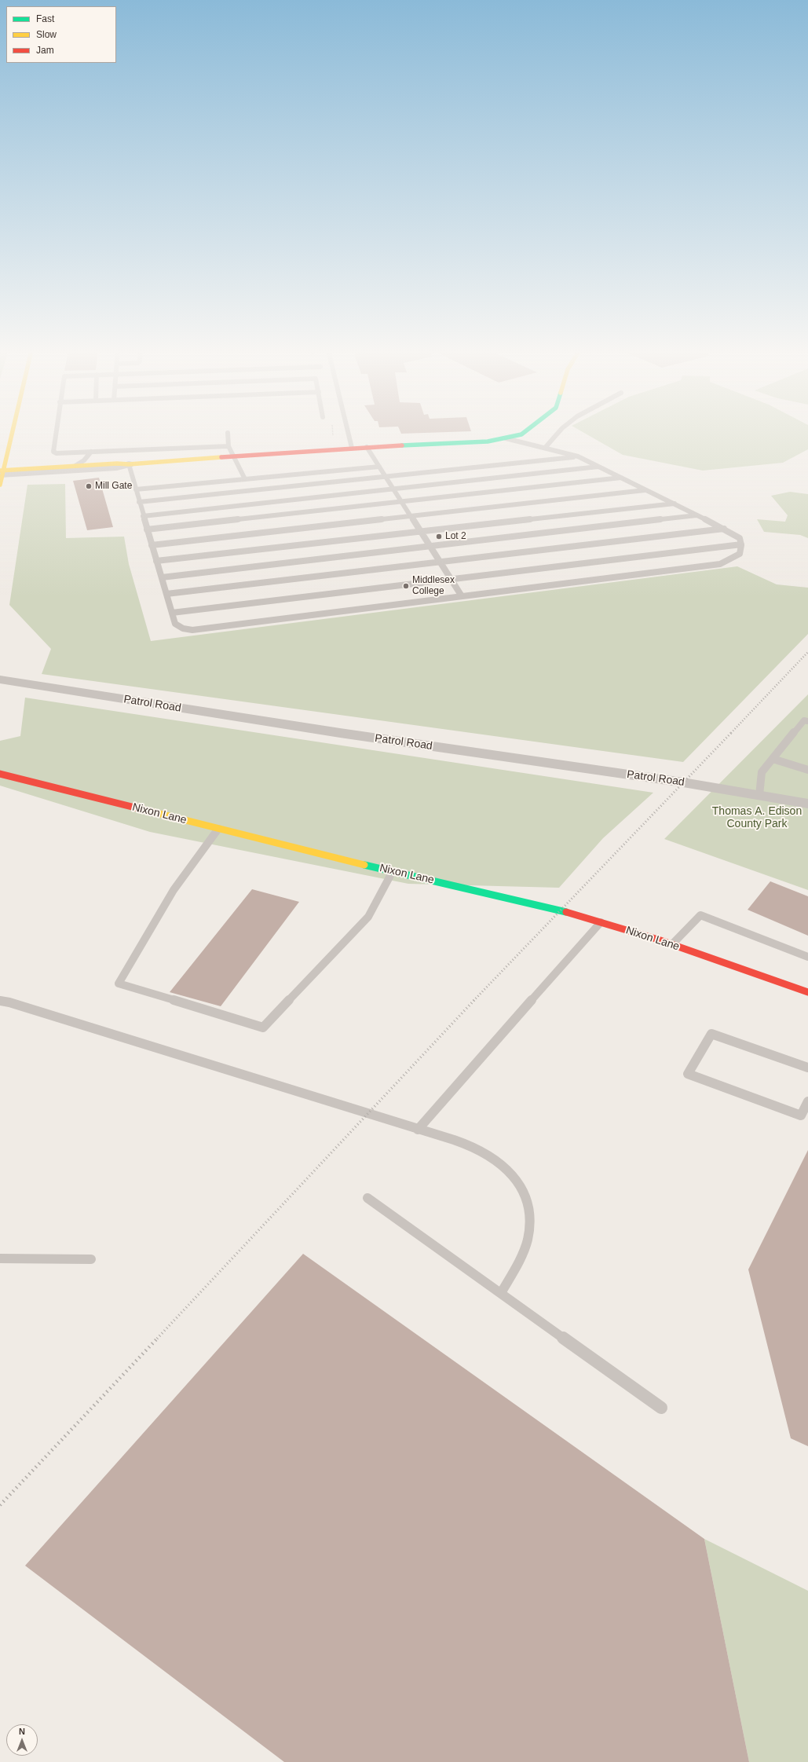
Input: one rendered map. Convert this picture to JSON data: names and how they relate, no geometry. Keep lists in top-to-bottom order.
{
  "streets": {
    "street": ["Patrol Road", "Nixon Lane"]
  },
  "parks": ["Thomas A. Edison County Park"],
  "places": ["Mill Gate", "Lot 2", "Middlesex College"],
  "legend": ["Fast", "Slow", "Jam"],
  "north": "top"
}
